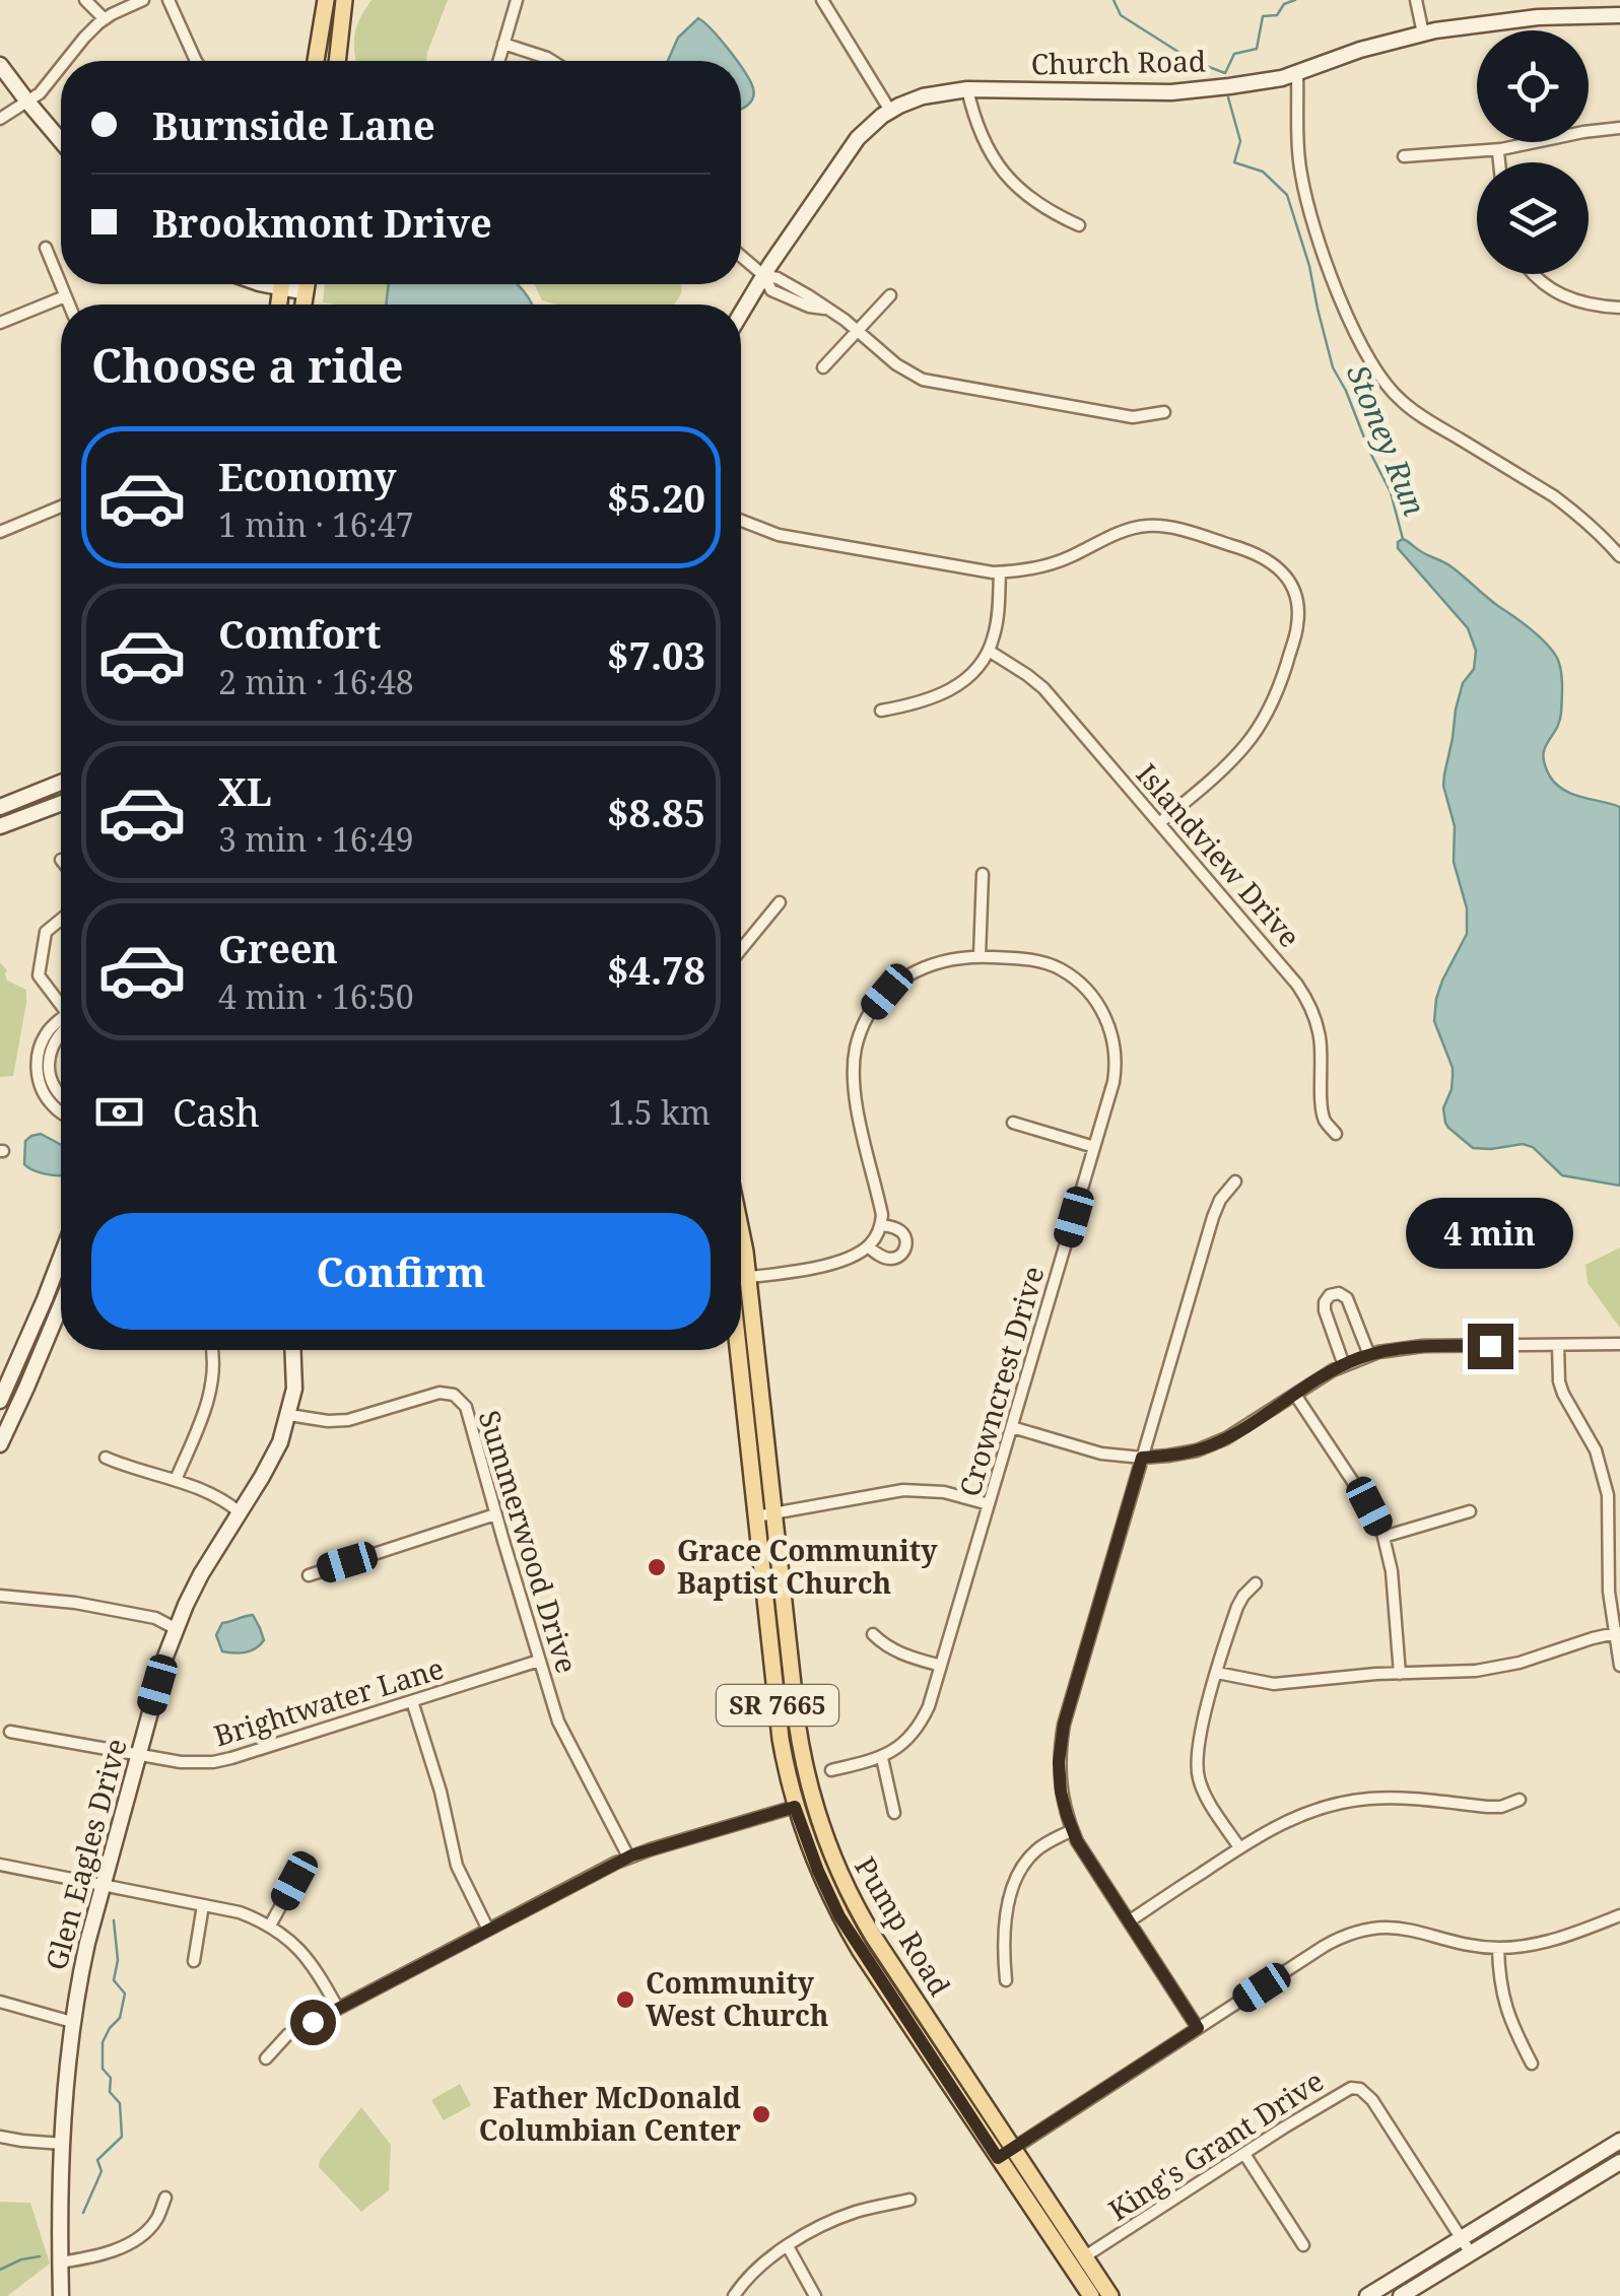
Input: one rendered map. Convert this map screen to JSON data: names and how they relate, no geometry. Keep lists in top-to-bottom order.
{
  "streets": {
    "main road": [
      "Church Road",
      "SR 7665",
      "Glen Eagles Drive",
      "Pump Road"
    ],
    "street": [
      "Islandview Drive",
      "Crowncrest Drive",
      "Summerwood Drive",
      "Brightwater Lane",
      "King's Grant Drive"
    ]
  },
  "crossings": [
    ["Crowncrest Drive", "Pump Road"],
    ["Summerwood Drive", "Brightwater Lane"],
    ["Summerwood Drive", "Glen Eagles Drive"],
    ["Brightwater Lane", "Glen Eagles Drive"],
    ["Pump Road", "King's Grant Drive"]
  ],
  "water": ["Stoney Run"],
  "places": ["Grace Community Baptist Church", "Community West Church", "Father McDonald Columbian Center"],
  "page": {
    "banner": ["Burnside Lane", "Brookmont Drive"],
    "heading": "Choose a ride",
    "list": [
      {
        "name": "Economy",
        "note": "1 min · 16:47",
        "value": "$5.20"
      },
      {
        "name": "Comfort",
        "note": "2 min · 16:48",
        "value": "$7.03"
      },
      {
        "name": "XL",
        "note": "3 min · 16:49",
        "value": "$8.85"
      },
      {
        "name": "Green",
        "note": "4 min · 16:50",
        "value": "$4.78"
      }
    ],
    "pay": ["Cash", "1.5 km"],
    "buttons": "Confirm",
    "bubble": "4 min"
  }
}
